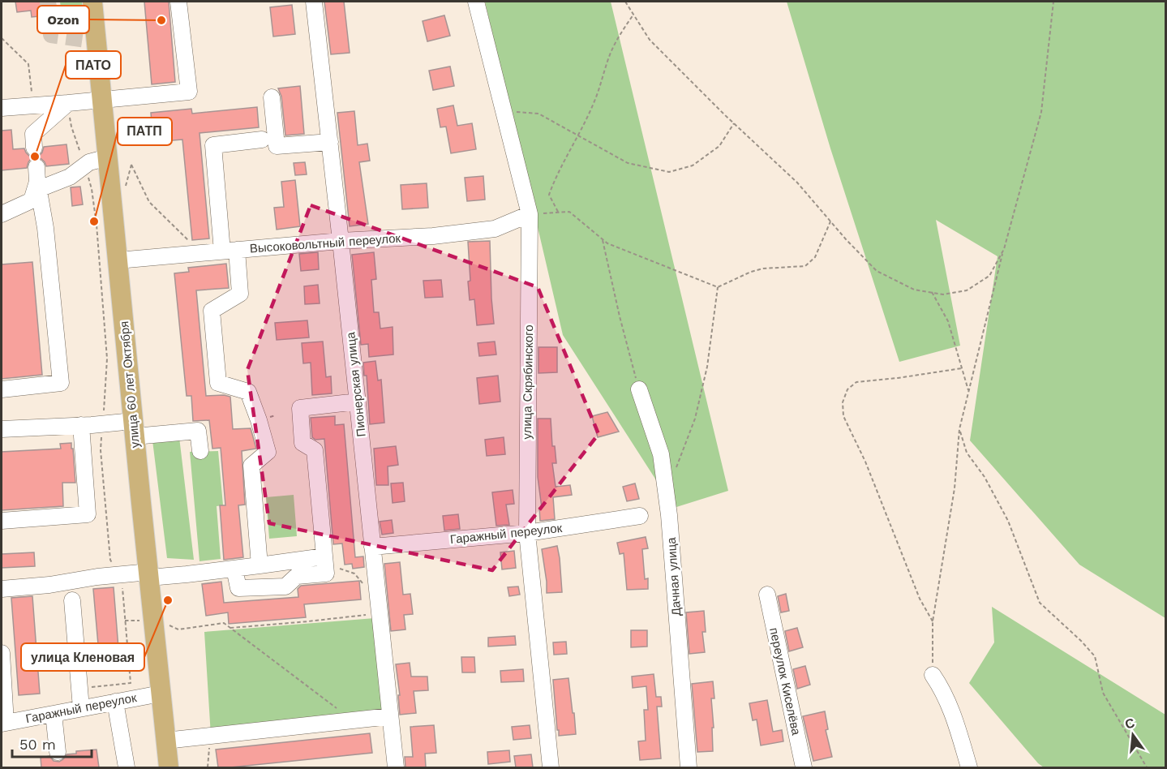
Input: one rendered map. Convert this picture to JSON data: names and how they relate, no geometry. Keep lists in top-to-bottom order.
{
  "streets": {
    "main road": ["улица 60 лет Октября"],
    "street": [
      "Высоковольтный переулок",
      "улица Скрябинского",
      "Пионерская улица",
      "Гаражный переулок",
      "Дачная улица",
      "переулок Киселёва"
    ]
  },
  "crossings": [
    ["Высоковольтный переулок", "улица Скрябинского"],
    ["Высоковольтный переулок", "улица 60 лет Октября"],
    ["Высоковольтный переулок", "Пионерская улица"],
    ["улица Скрябинского", "Гаражный переулок"],
    ["улица 60 лет Октября", "Гаражный переулок"],
    ["Пионерская улица", "Гаражный переулок"]
  ],
  "places": [
    "Ozon",
    "ПАТО",
    "ПАТП",
    "улица Кленовая"
  ],
  "scale_bar": "50 m",
  "north": "top"
}
